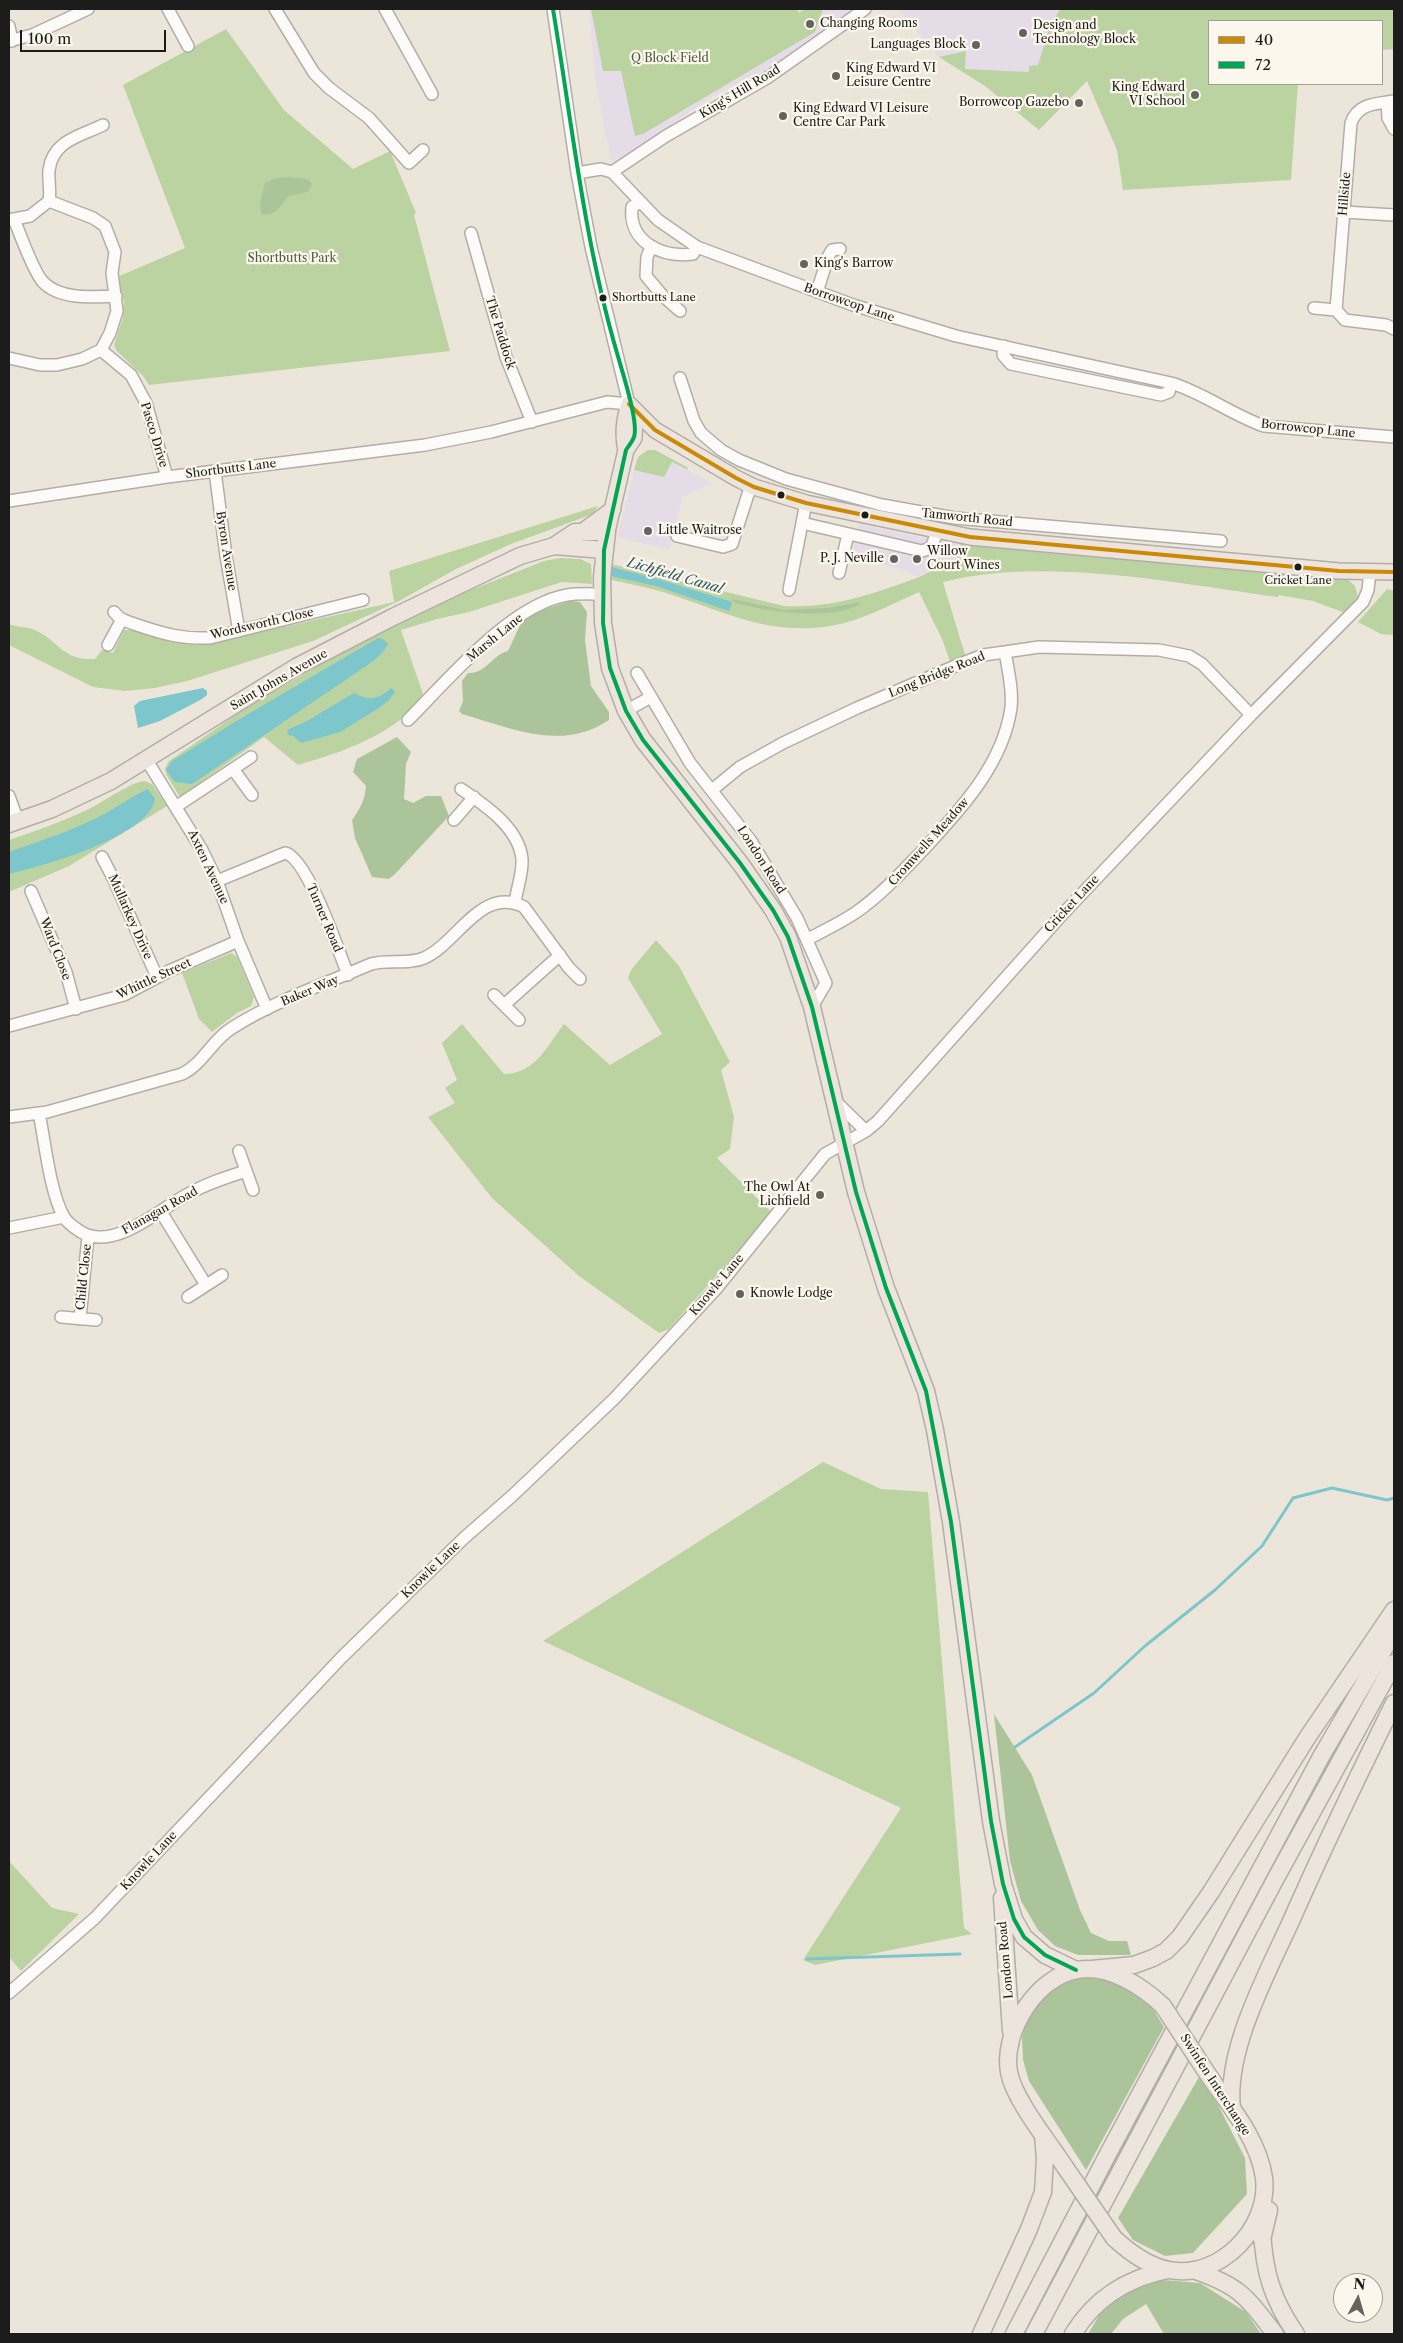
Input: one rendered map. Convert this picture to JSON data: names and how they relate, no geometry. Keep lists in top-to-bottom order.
{
  "streets": {
    "highway": ["Saint Johns Avenue", "London Road", "Swinfen Interchange"],
    "main road": ["Tamworth Road"],
    "street": [
      "King's Hill Road",
      "Hillside",
      "Borrowcop Lane",
      "The Paddock",
      "Pasco Drive",
      "Shortbutts Lane",
      "Byron Avenue",
      "Wordsworth Close",
      "Marsh Lane",
      "Long Bridge Road",
      "Cromwells Meadow",
      "Axten Avenue",
      "Cricket Lane",
      "Mullarkey Drive",
      "Turner Road",
      "Ward Close",
      "Whittle Street",
      "Baker Way",
      "Flanagan Road",
      "Child Close",
      "Knowle Lane"
    ]
  },
  "crossings": [
    ["King's Hill Road", "Borrowcop Lane"],
    ["The Paddock", "Shortbutts Lane"],
    ["Pasco Drive", "Shortbutts Lane"],
    ["Shortbutts Lane", "Tamworth Road"],
    ["Shortbutts Lane", "Byron Avenue"],
    ["Shortbutts Lane", "London Road"],
    ["Tamworth Road", "London Road"],
    ["Tamworth Road", "Cricket Lane"],
    ["Byron Avenue", "Wordsworth Close"],
    ["Marsh Lane", "London Road"],
    ["Long Bridge Road", "Cromwells Meadow"],
    ["Long Bridge Road", "London Road"],
    ["Long Bridge Road", "Cricket Lane"],
    ["Saint Johns Avenue", "London Road"],
    ["Saint Johns Avenue", "Axten Avenue"],
    ["Cromwells Meadow", "London Road"],
    ["London Road", "Cricket Lane"],
    ["London Road", "Knowle Lane"],
    ["London Road", "Swinfen Interchange"],
    ["Axten Avenue", "Turner Road"],
    ["Axten Avenue", "Whittle Street"],
    ["Axten Avenue", "Baker Way"],
    ["Cricket Lane", "Knowle Lane"],
    ["Mullarkey Drive", "Whittle Street"],
    ["Turner Road", "Baker Way"],
    ["Ward Close", "Whittle Street"],
    ["Flanagan Road", "Child Close"]
  ],
  "water": ["Lichfield Canal"],
  "parks": ["Q Block Field", "Shortbutts Park"],
  "places": [
    "Changing Rooms",
    "Design and Technology Block",
    "Languages Block",
    "King Edward VI Leisure Centre",
    "King Edward VI School",
    "Borrowcop Gazebo",
    "King Edward VI Leisure Centre Car Park",
    "King's Barrow",
    "Shortbutts Lane",
    "Little Waitrose",
    "P. J. Neville",
    "Willow Court Wines",
    "Cricket Lane",
    "The Owl At Lichfield",
    "Knowle Lodge"
  ],
  "lines": ["transit line 72", "transit line 40"],
  "legend": ["40", "72"],
  "scale_bar": "100 m",
  "north": "top"
}
